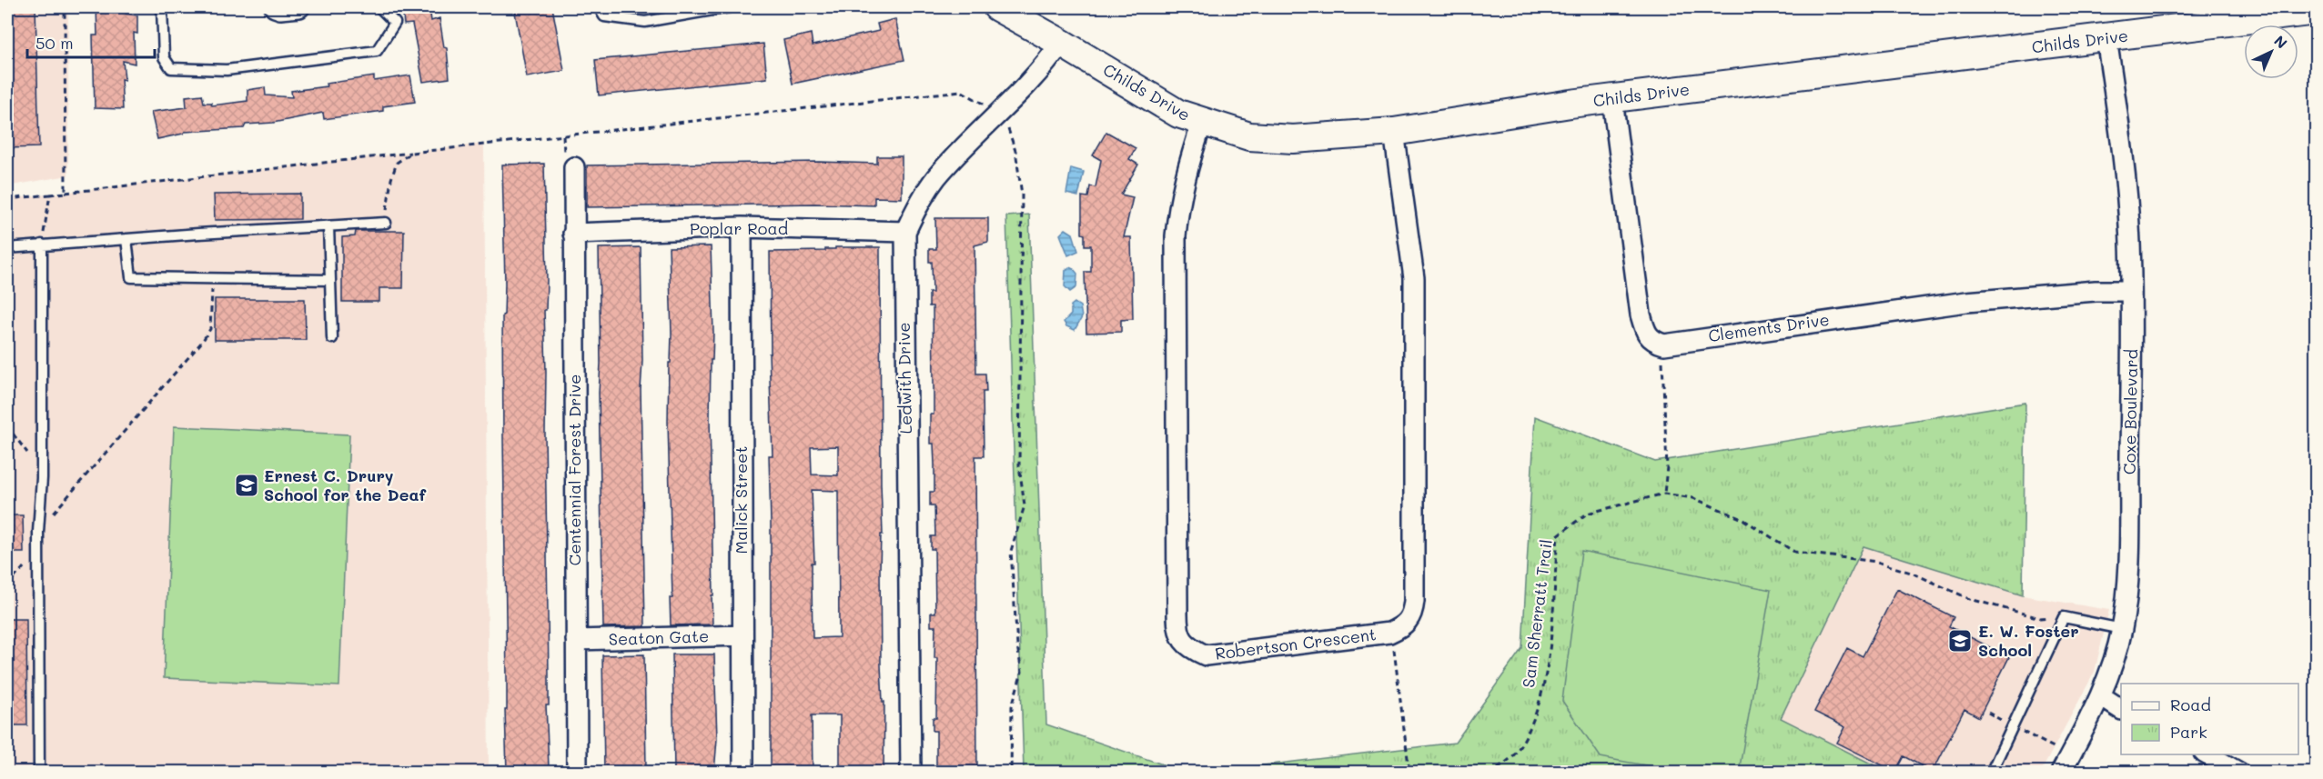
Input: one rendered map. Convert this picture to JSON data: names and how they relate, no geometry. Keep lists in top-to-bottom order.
{
  "streets": {
    "street": [
      "Childs Drive",
      "Poplar Road",
      "Clements Drive",
      "Ledwith Drive",
      "Coxe Boulevard",
      "Centennial Forest Drive",
      "Malick Street",
      "Seaton Gate",
      "Robertson Crescent"
    ],
    "path": ["Sam Sherratt Trail"]
  },
  "crossings": [
    ["Childs Drive", "Coxe Boulevard"],
    ["Childs Drive", "Robertson Crescent"],
    ["Poplar Road", "Ledwith Drive"],
    ["Poplar Road", "Centennial Forest Drive"],
    ["Poplar Road", "Malick Street"],
    ["Clements Drive", "Coxe Boulevard"],
    ["Centennial Forest Drive", "Seaton Gate"],
    ["Malick Street", "Seaton Gate"]
  ],
  "places": {
    "school or university": ["Ernest C. Drury School for the Deaf", "E. W. Foster School"]
  },
  "legend": ["Road", "Park"],
  "scale_bar": "50 m",
  "north": "top right"
}
